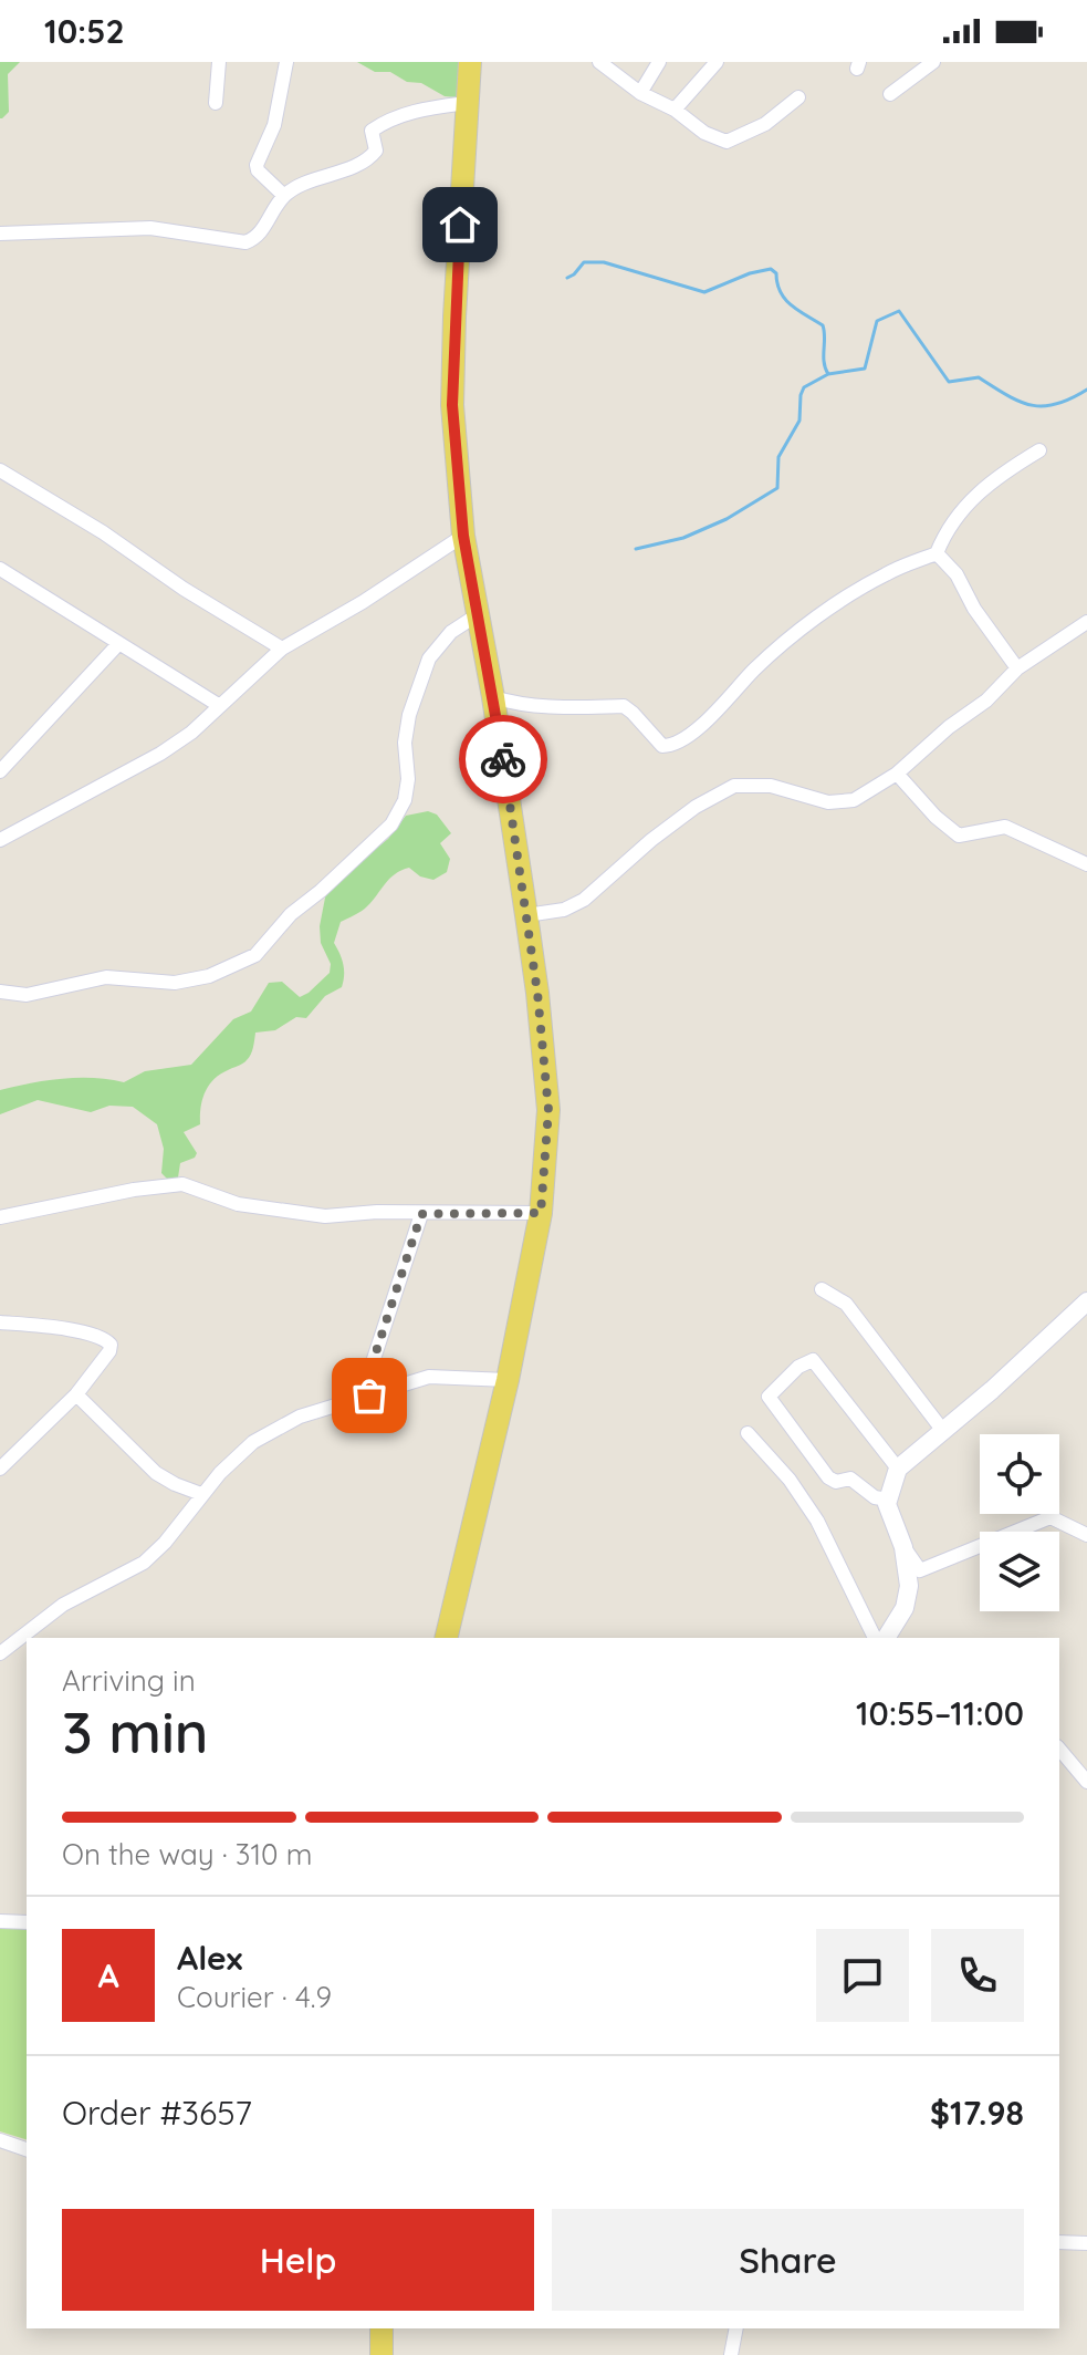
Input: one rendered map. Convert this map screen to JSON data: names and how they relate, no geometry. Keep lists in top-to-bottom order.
{
  "page": {
    "status": "10:52",
    "heading": ["3 min", "Arriving in", "10:55–11:00"],
    "panel": [
      "Alex",
      "Courier · 4.9",
      "Order #3657",
      "$17.98"
    ],
    "bar": "On the way · 310 m",
    "round": "A",
    "buttons": ["Help", "Share"]
  }
}
